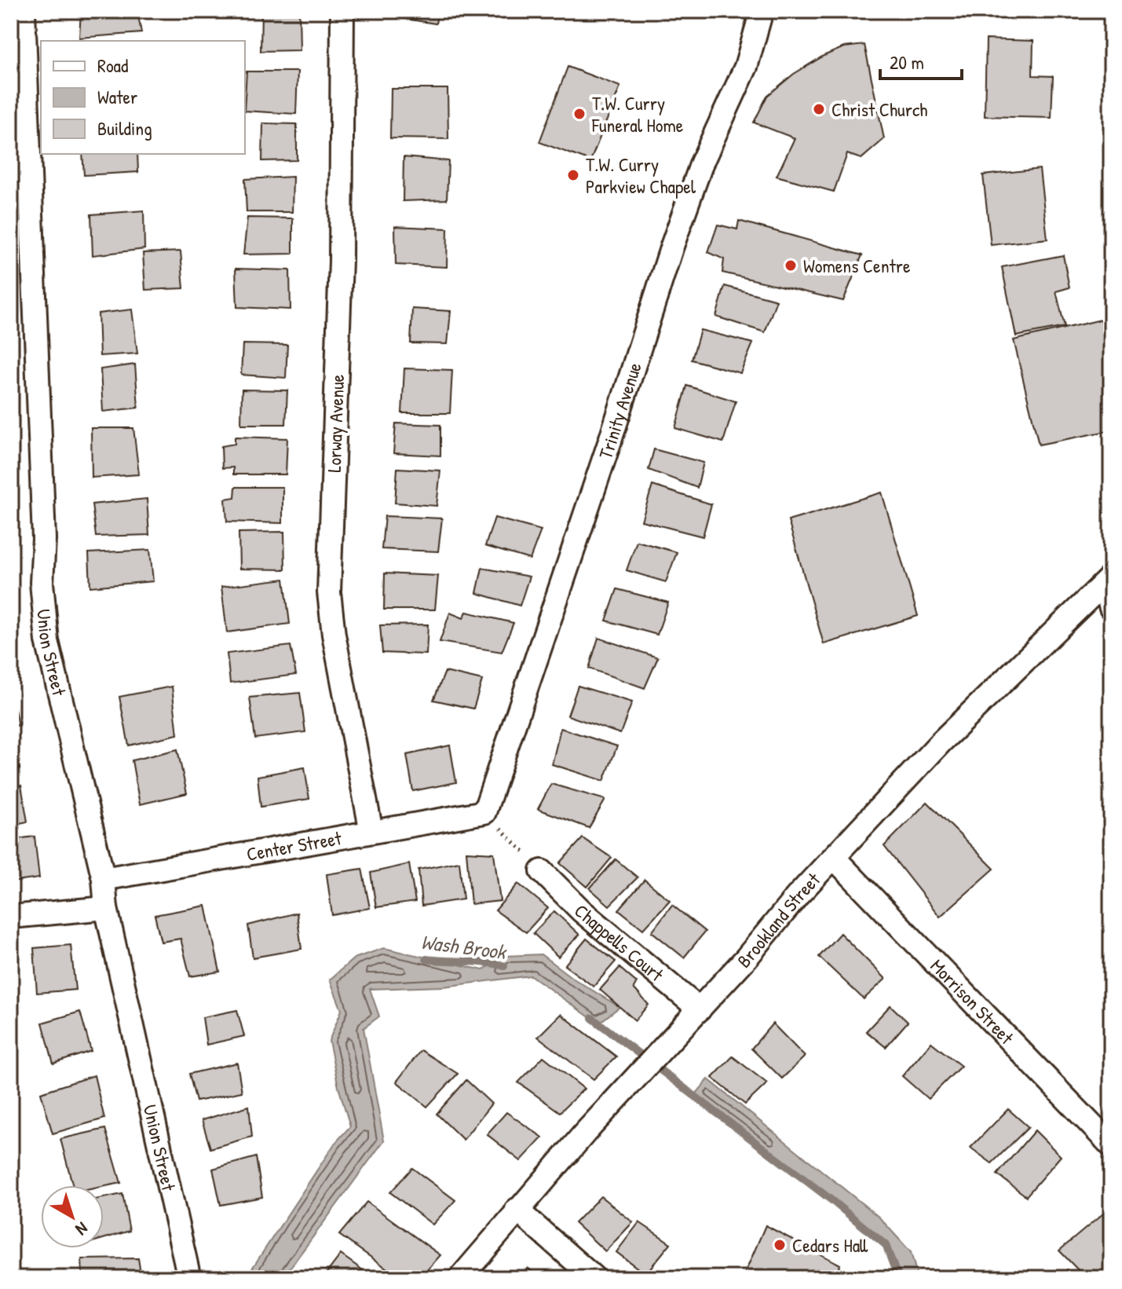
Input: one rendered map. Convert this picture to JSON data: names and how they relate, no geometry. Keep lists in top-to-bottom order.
{
  "streets": {
    "street": [
      "Trinity Avenue",
      "Lorway Avenue",
      "Union Street",
      "Center Street",
      "Brookland Street",
      "Chappells Court",
      "Morrison Street"
    ]
  },
  "crossings": [
    ["Trinity Avenue", "Center Street"],
    ["Lorway Avenue", "Center Street"],
    ["Union Street", "Center Street"],
    ["Brookland Street", "Chappells Court"],
    ["Brookland Street", "Morrison Street"]
  ],
  "water": ["Wash Brook"],
  "places": [
    "Christ Church",
    "T.W. Curry Funeral Home",
    "T.W. Curry Parkview Chapel",
    "Womens Centre",
    "Cedars Hall"
  ],
  "legend": ["Road", "Water", "Building"],
  "scale_bar": "20 m",
  "north": "bottom right"
}
